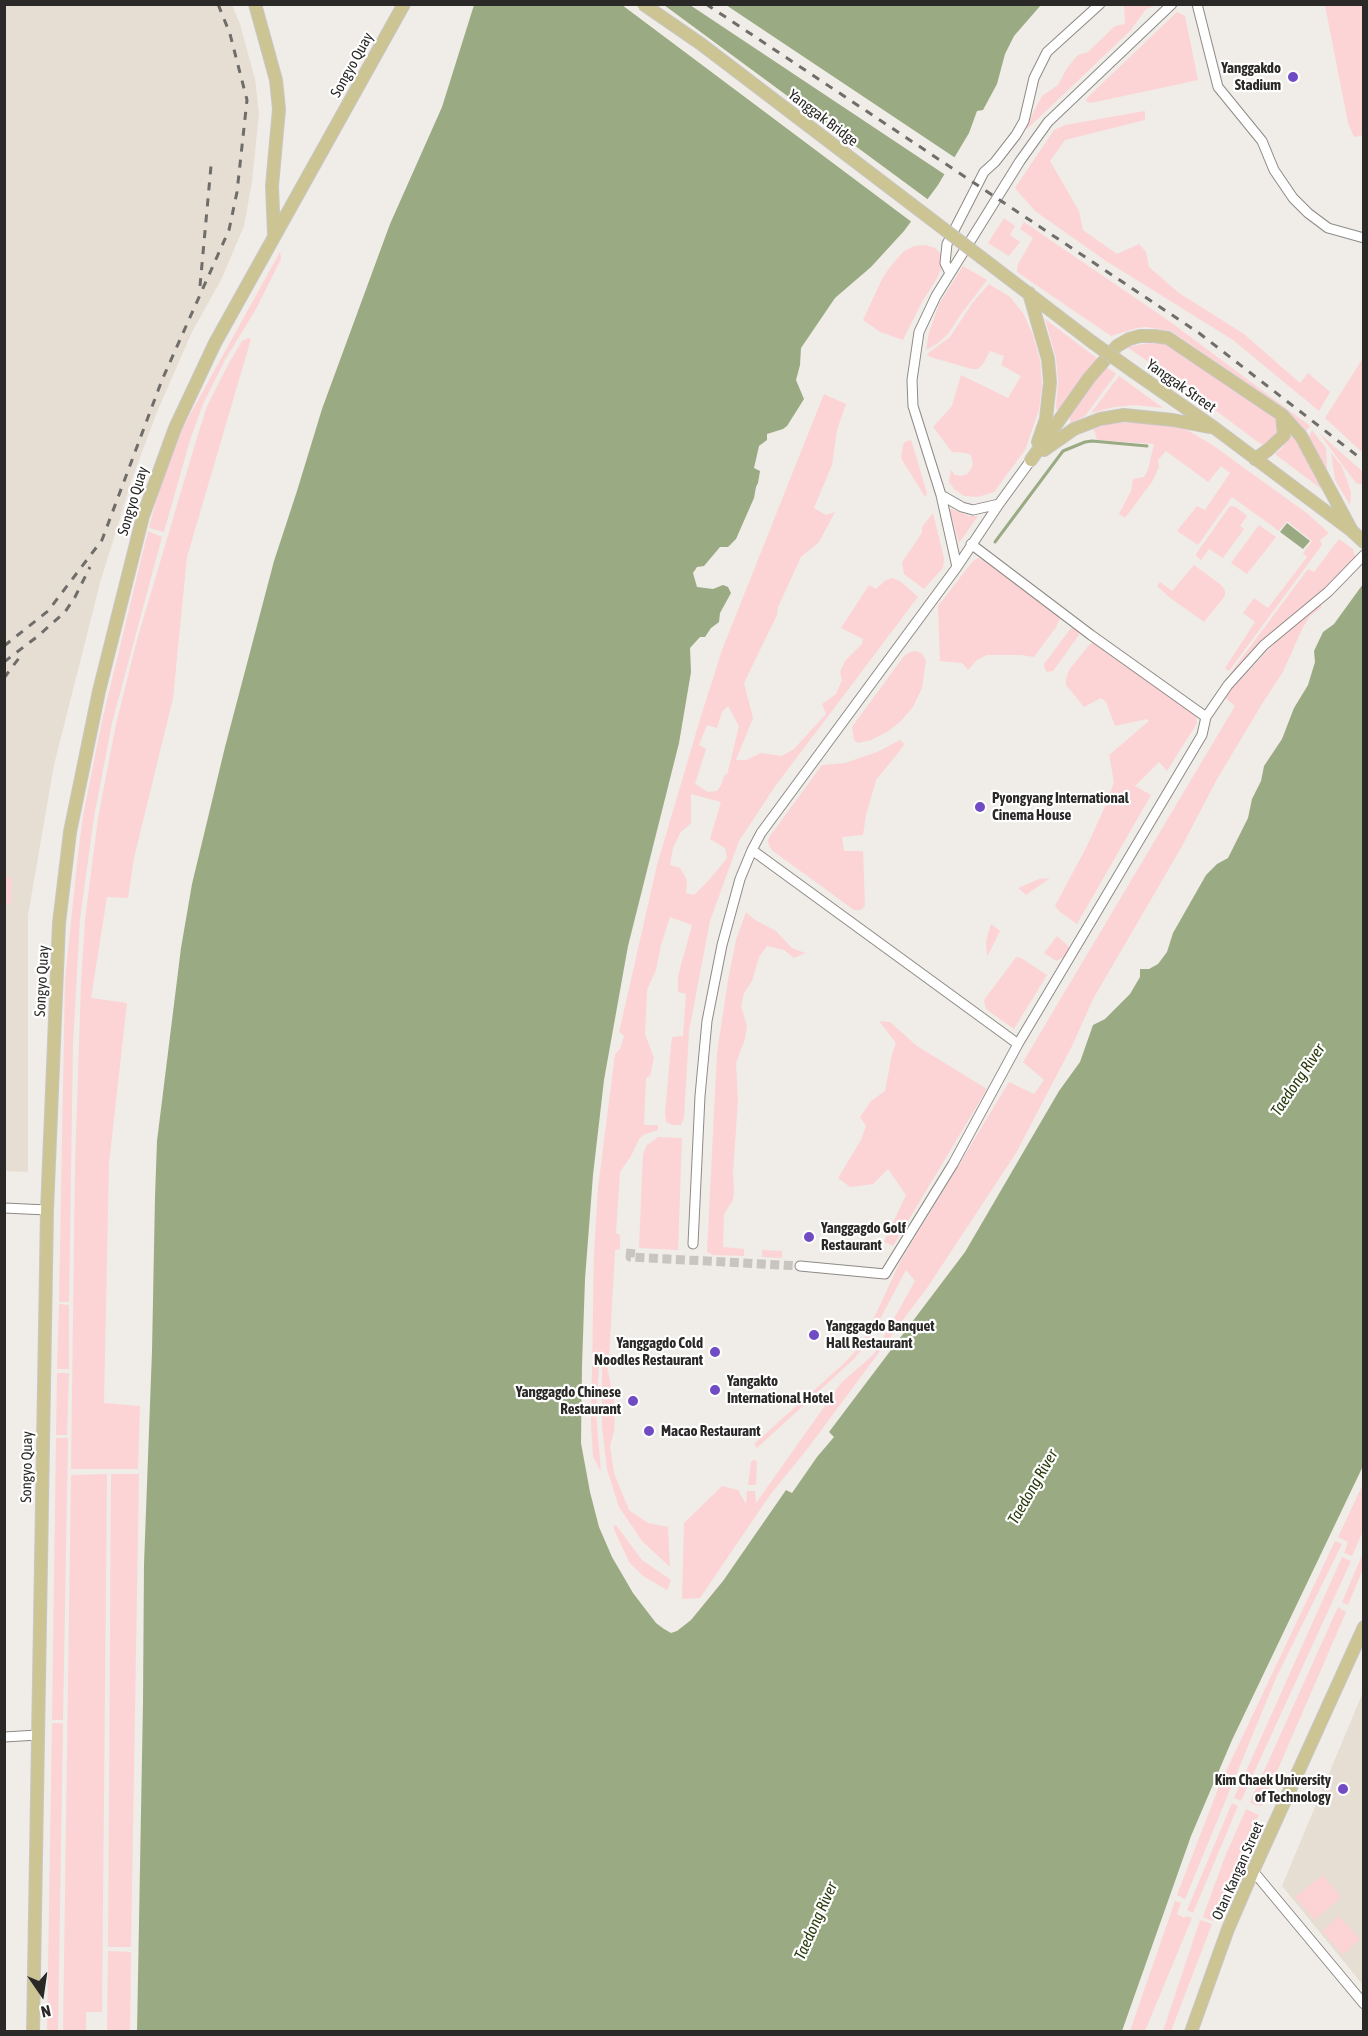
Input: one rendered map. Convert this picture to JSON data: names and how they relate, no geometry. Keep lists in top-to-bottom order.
{
  "streets": {
    "main road": [
      "Songyo Quay",
      "Yanggak Bridge",
      "Yanggak Street",
      "Otan Kangan Street"
    ]
  },
  "crossings": [
    ["Yanggak Bridge", "Yanggak Street"]
  ],
  "water": ["Taedong River"],
  "places": [
    "Yanggakdo Stadium",
    "Pyongyang International Cinema House",
    "Yanggagdo Golf Restaurant",
    "Yanggagdo Banquet Hall Restaurant",
    "Yanggagdo Cold Noodles Restaurant",
    "Yangakto International Hotel",
    "Yanggagdo Chinese Restaurant",
    "Macao Restaurant",
    "Kim Chaek University of Technology"
  ],
  "north": "bottom"
}
